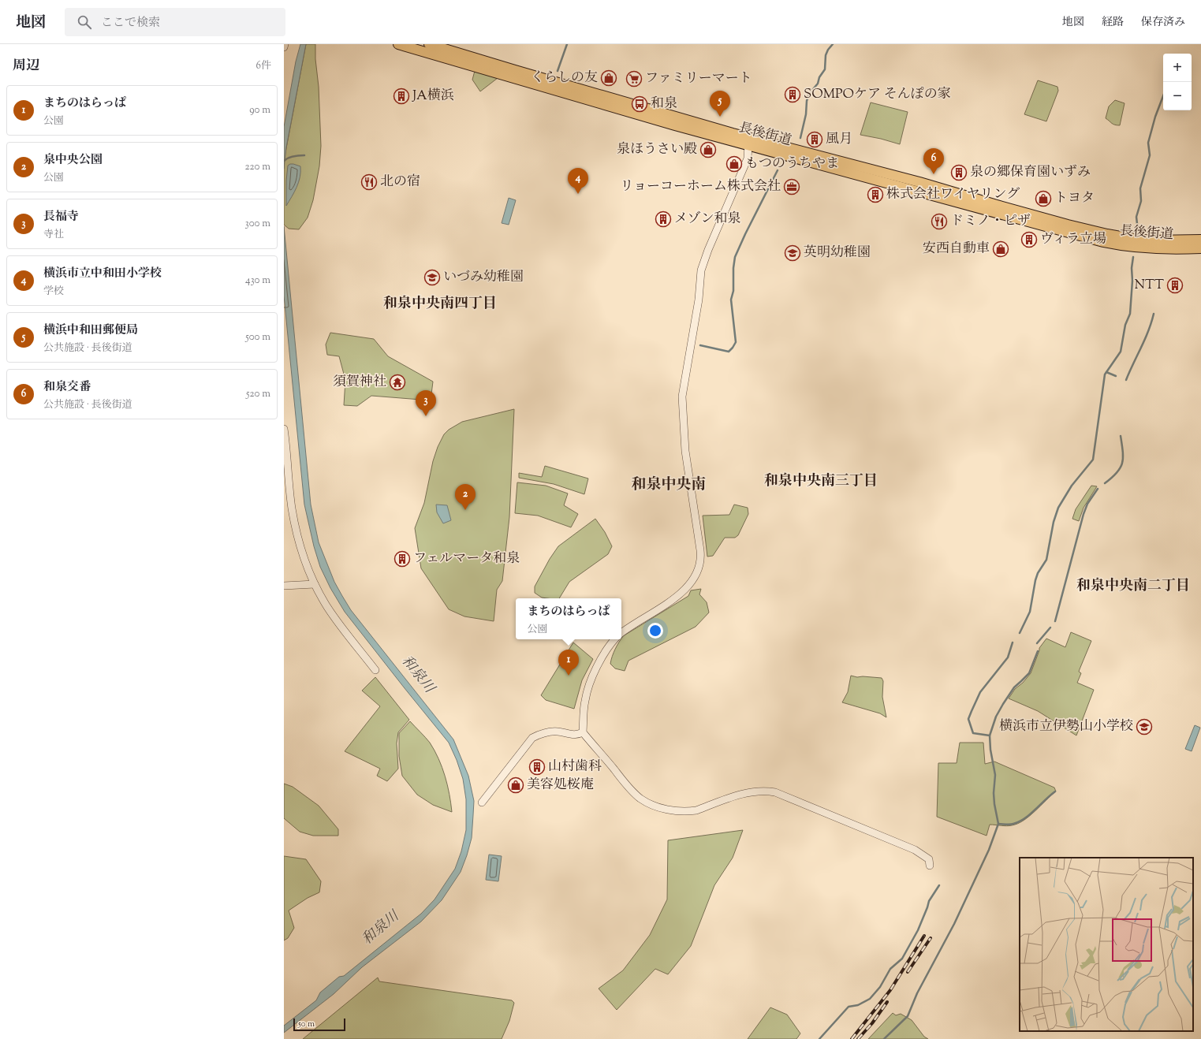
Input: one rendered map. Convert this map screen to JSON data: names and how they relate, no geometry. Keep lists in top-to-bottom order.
{
  "streets": {
    "main road": ["長後街道"]
  },
  "districts": [
    "和泉中央南四丁目",
    "和泉中央南三丁目",
    "和泉中央南",
    "和泉中央南二丁目"
  ],
  "water": ["和泉川"],
  "places": {
    "shop": [
      "くらしの友",
      "泉ほうさい殿",
      "もつのうちやま",
      "トヨタ",
      "安西自動車",
      "美容処桜庵"
    ],
    "supermarket": ["ファミリーマート"],
    "building": [
      "SOMPOケア そんぽの家",
      "JA横浜",
      "風月",
      "泉の郷保育園いずみ",
      "株式会社ワイヤリング",
      "メゾン和泉",
      "ヴィラ立場",
      "NTT",
      "フェルマータ和泉",
      "山村歯科"
    ],
    "bus stop": ["和泉"],
    "restaurant": ["北の宿", "ドミノ・ピザ"],
    "office": ["リョーコーホーム株式会社"],
    "school or university": ["英明幼稚園", "いづみ幼稚園", "横浜市立伊勢山小学校"],
    "temple": ["須賀神社"]
  },
  "scale_bar": "50 m",
  "page": {
    "header": "地図",
    "search": "ここで検索",
    "nav": ["地図", "経路", "保存済み"],
    "heading": ["周辺", "6件"],
    "map_buttons": ["+", "−"],
    "list": [
      {
        "mark": "1",
        "name": "まちのはらっぱ",
        "note": "公園",
        "value": "90 m"
      },
      {
        "mark": "2",
        "name": "泉中央公園",
        "note": "公園",
        "value": "220 m"
      },
      {
        "mark": "3",
        "name": "長福寺",
        "note": "寺社",
        "value": "300 m"
      },
      {
        "mark": "4",
        "name": "横浜市立中和田小学校",
        "note": "学校",
        "value": "430 m"
      },
      {
        "mark": "5",
        "name": "横浜中和田郵便局",
        "note": "公共施設 · 長後街道",
        "value": "500 m"
      },
      {
        "mark": "6",
        "name": "和泉交番",
        "note": "公共施設 · 長後街道",
        "value": "520 m"
      }
    ],
    "pins": [
      "5",
      "6",
      "4",
      "3",
      "2",
      "1"
    ],
    "popup": ["まちのはらっぱ", "公園"],
    "scale": "50 m"
  }
}
